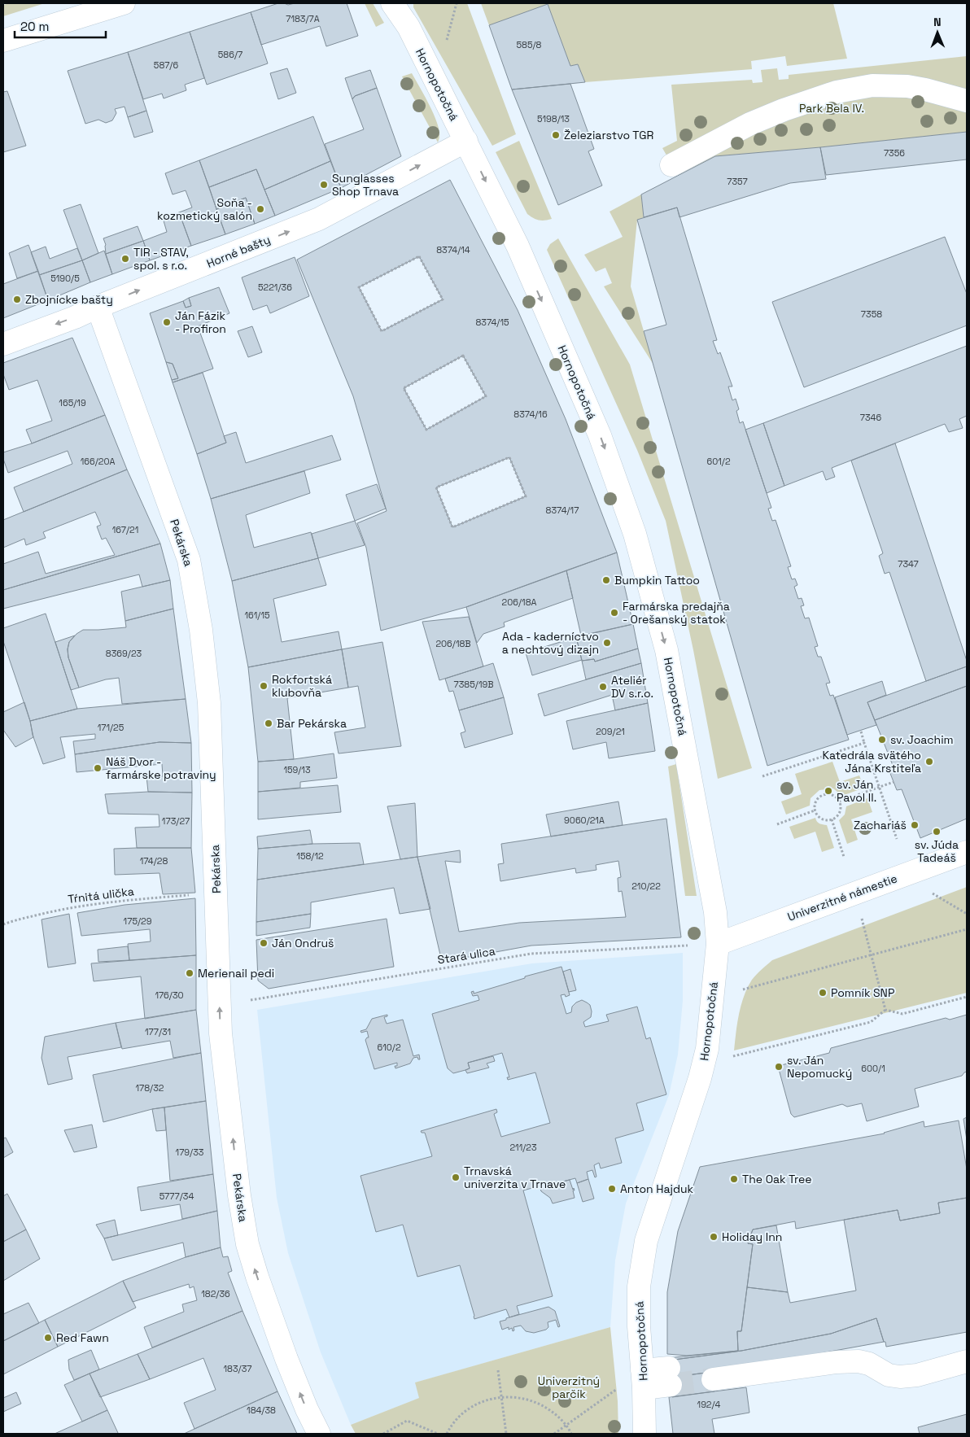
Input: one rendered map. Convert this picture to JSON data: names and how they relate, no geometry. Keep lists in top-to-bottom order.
{
  "streets": {
    "street": [
      "Hornopotočná",
      "Horné bašty",
      "Pekárska",
      "Univerzitné námestie"
    ],
    "path": ["Tŕnitá ulička", "Stará ulica"]
  },
  "crossings": [
    ["Hornopotočná", "Horné bašty"],
    ["Hornopotočná", "Univerzitné námestie"],
    ["Horné bašty", "Pekárska"]
  ],
  "one_way": ["Hornopotočná", "Pekárska"],
  "parks": ["Park Bela IV.", "Univerzitný parčík"],
  "places": [
    "Železiarstvo TGR",
    "Sunglasses Shop Trnava",
    "Soňa - kozmetický salón",
    "TIR - STAV, spol. s r.o.",
    "Zbojnícke bašty",
    "Ján Fázik - Profiron",
    "Bumpkin Tattoo",
    "Farmárska predajňa - Orešanský statok",
    "Ada - kaderníctvo a nechtový dizajn",
    "Rokfortská klubovňa",
    "Ateliér DV s.r.o.",
    "Bar Pekárska",
    "sv. Joachim",
    "Katedrála svätého Jána Krstiteľa",
    "Náš Dvor - farmárske potraviny",
    "sv. Ján Pavol II.",
    "Zachariáš",
    "sv. Júda Tadeáš",
    "Ján Ondruš",
    "Merienail pedi",
    "Pomník SNP",
    "sv. Ján Nepomucký",
    "Trnavská univerzita v Trnave",
    "The Oak Tree",
    "Anton Hajduk",
    "Holiday Inn",
    "Red Fawn"
  ],
  "house_numbers": [
    "7183/7A",
    "585/8",
    "586/7",
    "587/6",
    "5198/13",
    "7356",
    "7357",
    "8374/14",
    "5190/5",
    "5221/36",
    "7358",
    "8374/15",
    "165/19",
    "8374/16",
    "7346",
    "166/20A",
    "601/2",
    "8374/17",
    "167/21",
    "7347",
    "206/18A",
    "161/15",
    "206/18B",
    "8369/23",
    "7385/19B",
    "171/25",
    "209/21",
    "159/13",
    "9060/21A",
    "173/27",
    "158/12",
    "174/28",
    "210/22",
    "175/29",
    "176/30",
    "177/31",
    "610/2",
    "600/1",
    "178/32",
    "211/23",
    "179/33",
    "5777/34",
    "182/36",
    "183/37",
    "192/4",
    "184/38"
  ],
  "scale_bar": "20 m",
  "north": "top"
}
